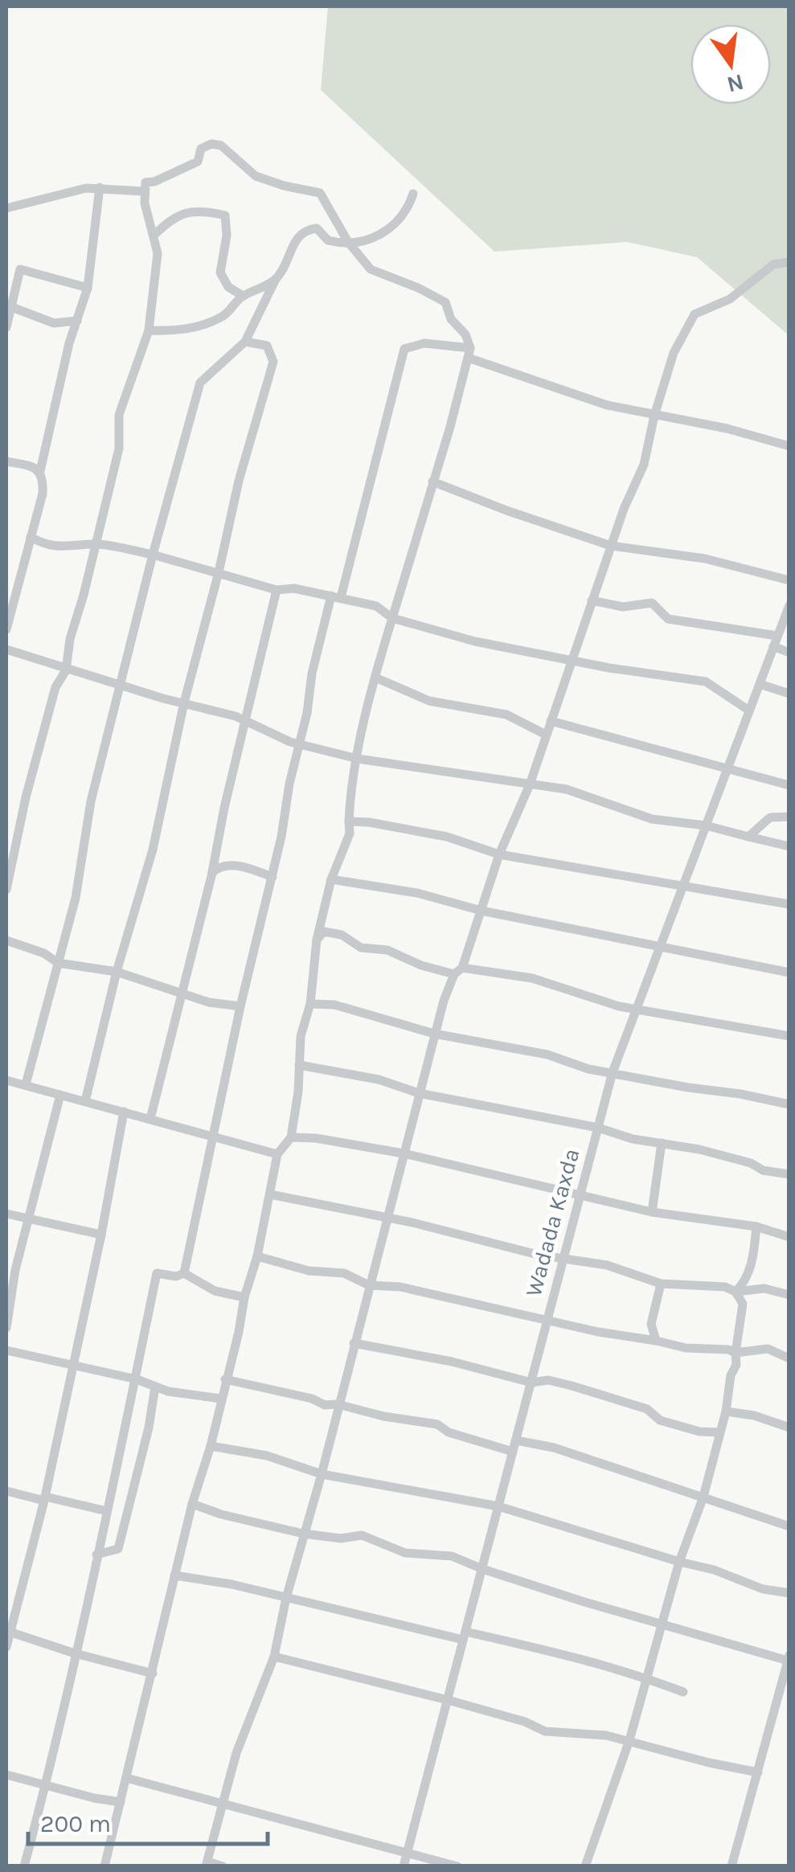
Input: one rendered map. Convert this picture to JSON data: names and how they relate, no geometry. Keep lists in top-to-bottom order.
{
  "streets": {
    "street": ["Wadada Kaxda"]
  },
  "scale_bar": "200 m",
  "north": "bottom"
}
